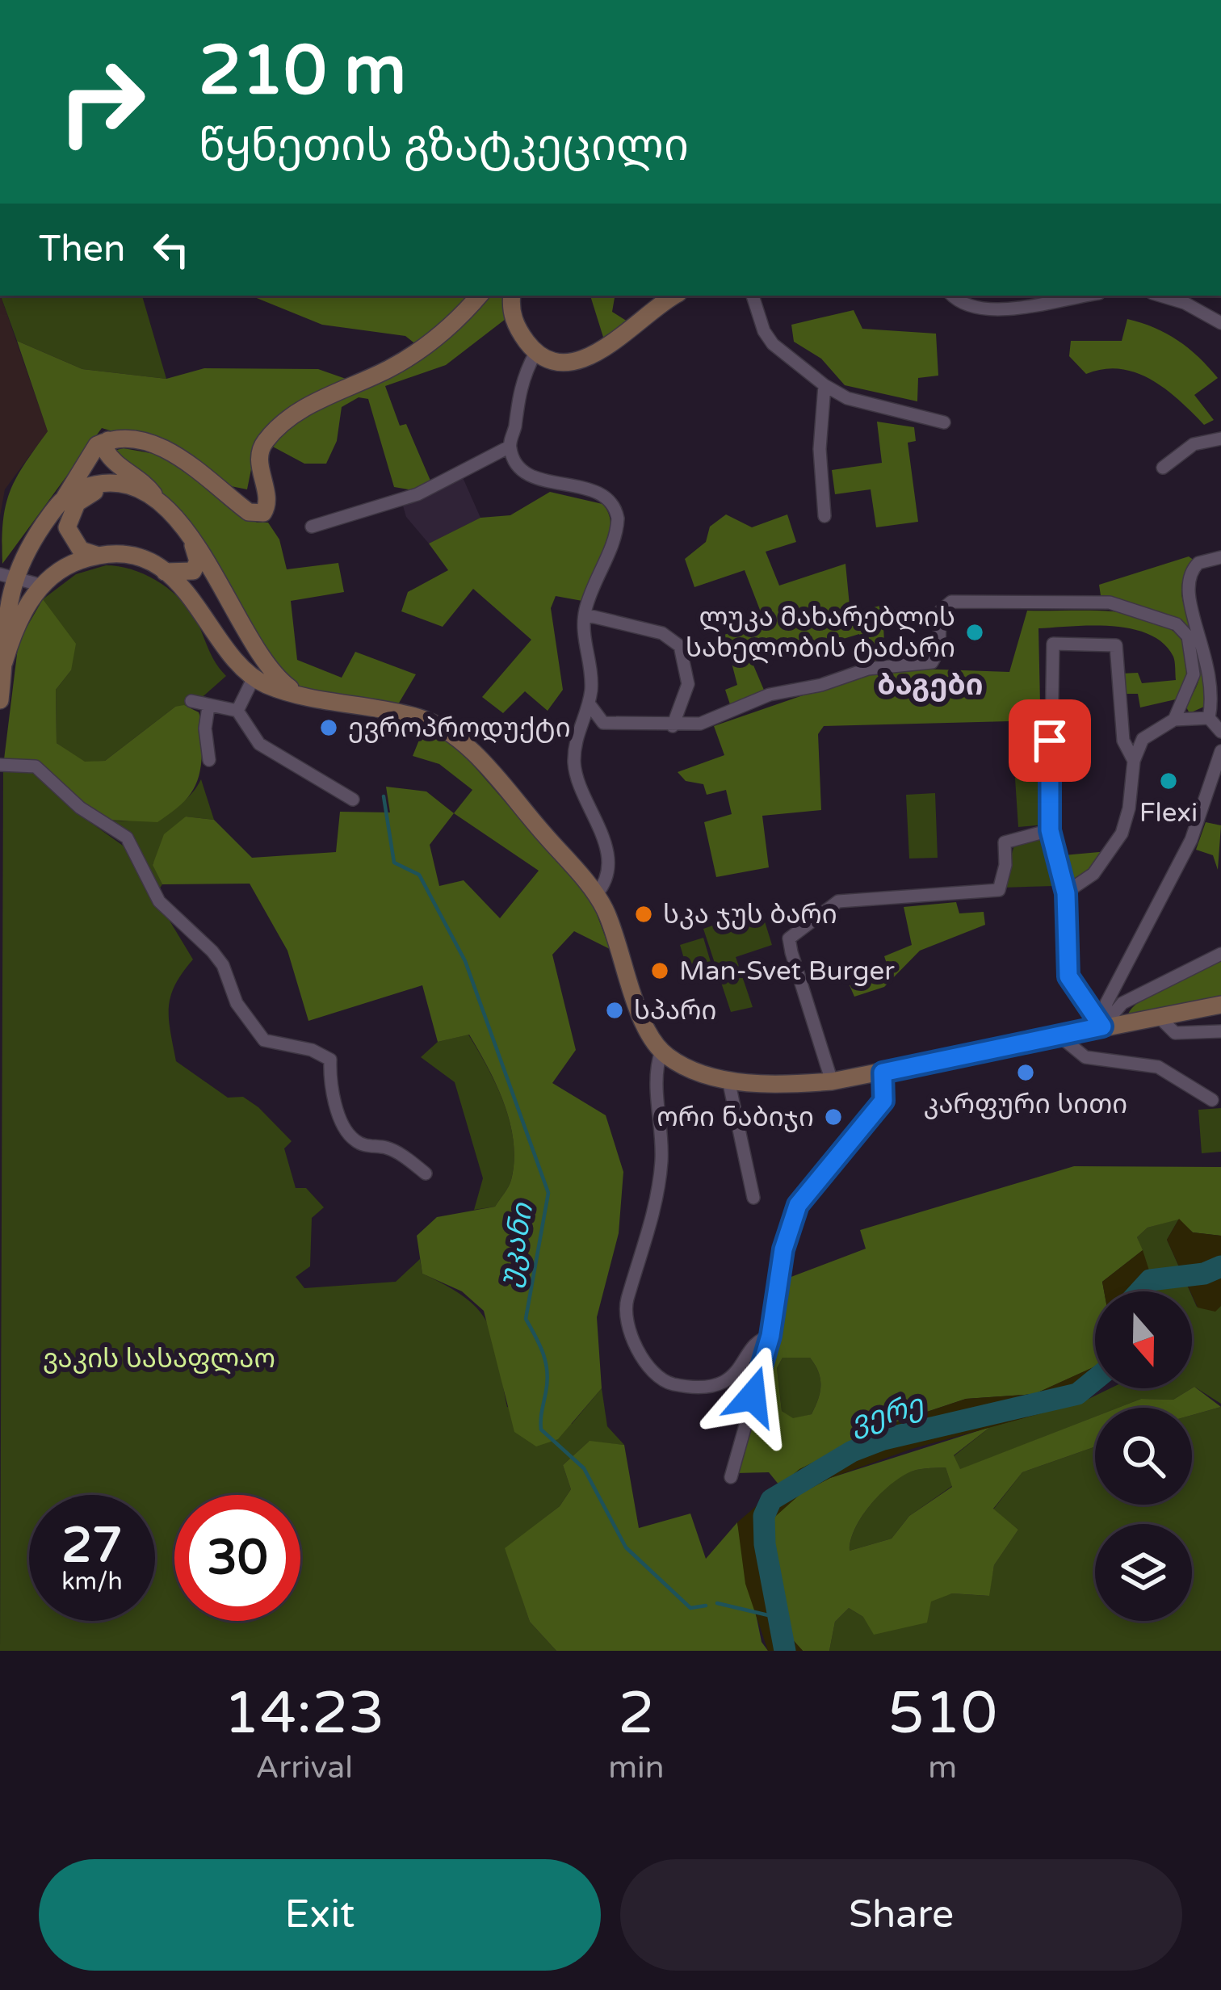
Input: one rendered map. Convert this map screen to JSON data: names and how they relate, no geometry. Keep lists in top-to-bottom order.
{
  "districts": ["ბაგები"],
  "water": ["უკანი", "ვერე"],
  "parks": ["ვაკის სასაფლაო"],
  "places": [
    "ლუკა მახარებლის სახელობის ტაძარი",
    "ევროპროდუქტი",
    "Flexi",
    "სკა ჯუს ბარი",
    "Man-Svet Burger",
    "სპარი",
    "კარფური სითი",
    "ორი ნაბიჯი"
  ],
  "north": "bottom",
  "page": {
    "turn": ["210 m", "წყნეთის გზატკეცილი"],
    "then": "Then",
    "speed": "27 km/h",
    "limit": "30",
    "eta": [
      "14:23",
      "Arrival",
      "2",
      "min",
      "510",
      "m"
    ],
    "buttons": ["Exit", "Share"]
  }
}
